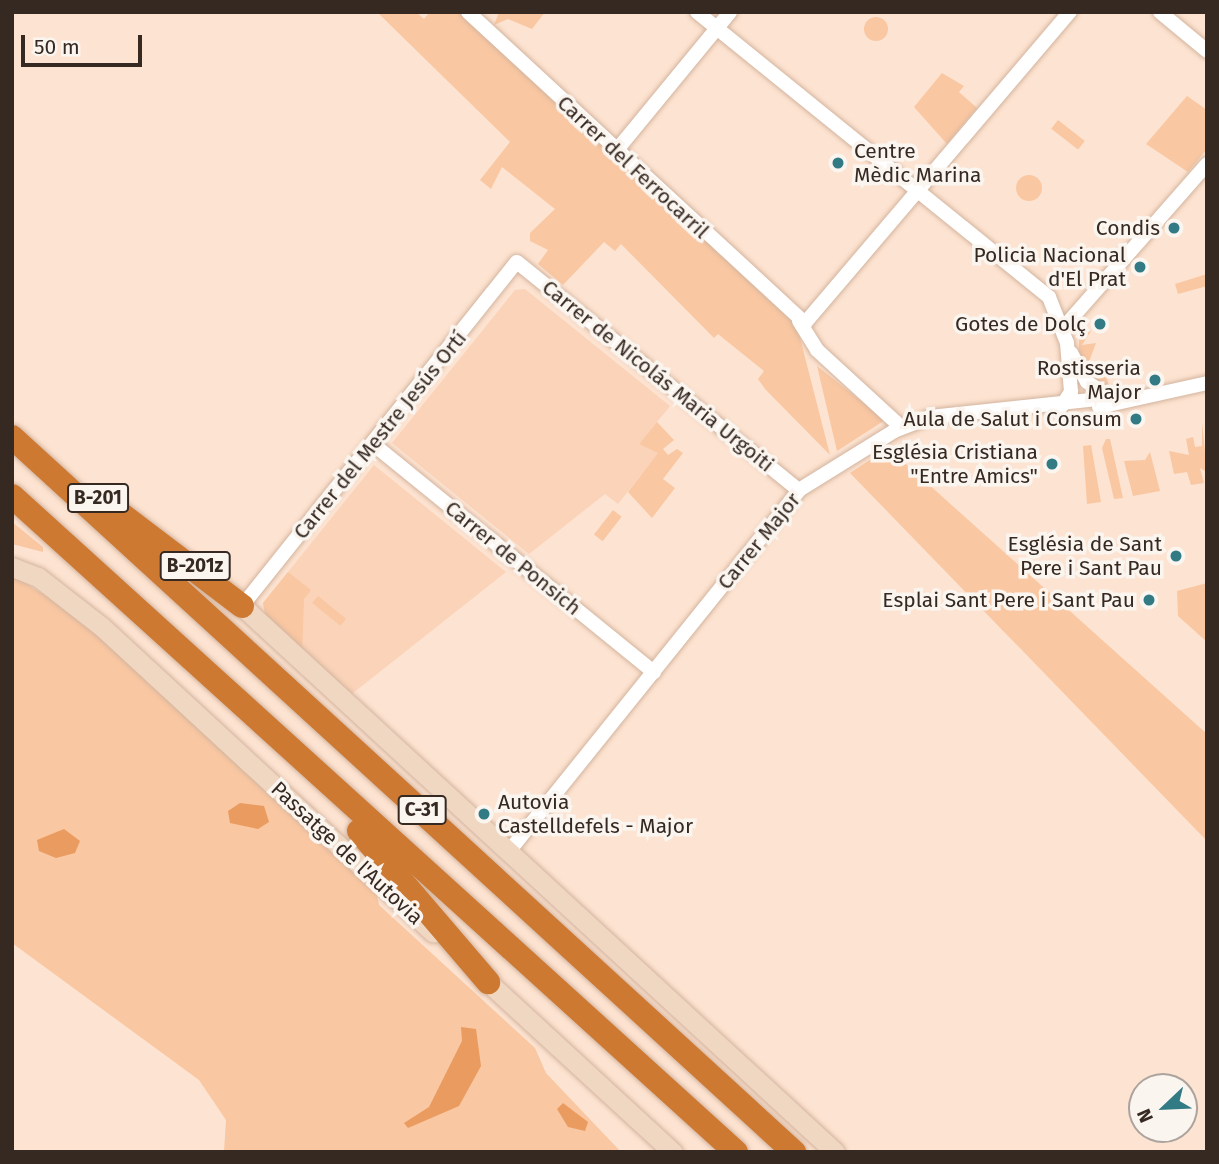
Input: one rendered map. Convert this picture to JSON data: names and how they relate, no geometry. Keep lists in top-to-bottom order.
{
  "streets": {
    "highway": ["B-201", "B-201z", "C-31"],
    "street": [
      "Carrer del Ferrocarril",
      "Carrer de Nicolás Maria Urgoiti",
      "Carrer del Mestre Jesús Ortí",
      "Carrer Major",
      "Carrer de Ponsich",
      "Passatge de l'Autovia"
    ]
  },
  "crossings": [
    ["Carrer del Ferrocarril", "Carrer Major"],
    ["Carrer de Nicolás Maria Urgoiti", "Carrer del Mestre Jesús Ortí"],
    ["Carrer de Nicolás Maria Urgoiti", "Carrer Major"],
    ["Carrer del Mestre Jesús Ortí", "Carrer de Ponsich"],
    ["Carrer del Mestre Jesús Ortí", "B-201z"],
    ["B-201", "B-201z"],
    ["B-201", "C-31"],
    ["Carrer Major", "Carrer de Ponsich"],
    ["Carrer Major", "B-201z"]
  ],
  "places": [
    "Centre Mèdic Marina",
    "Condis",
    "Policia Nacional d'El Prat",
    "Gotes de Dolç",
    "Rostisseria Major",
    "Aula de Salut i Consum",
    "Església Cristiana \"Entre Amics\"",
    "Església de Sant Pere i Sant Pau",
    "Esplai Sant Pere i Sant Pau",
    "Autovia Castelldefels - Major"
  ],
  "scale_bar": "50 m",
  "north": "bottom left"
}
